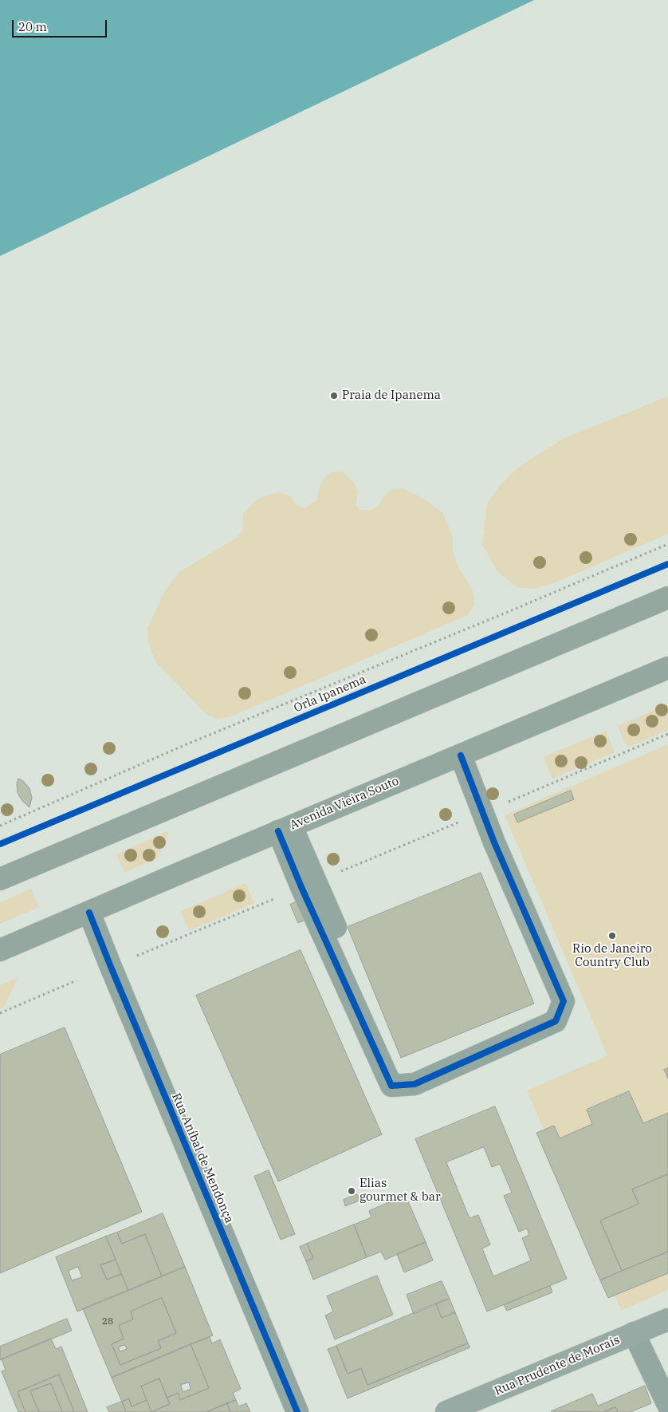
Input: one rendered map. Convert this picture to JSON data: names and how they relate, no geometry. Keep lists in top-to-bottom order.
{
  "streets": {
    "highway": ["Avenida Vieira Souto"],
    "main road": ["Rua Prudente de Morais"],
    "street": ["Rua Aníbal de Mendonça"],
    "cycle path": ["Orla Ipanema"]
  },
  "crossings": [
    ["Avenida Vieira Souto", "Rua Aníbal de Mendonça"]
  ],
  "places": ["Praia de Ipanema", "Rio de Janeiro Country Club", "Elias gourmet & bar"],
  "house_numbers": ["28"],
  "scale_bar": "20 m"
}
